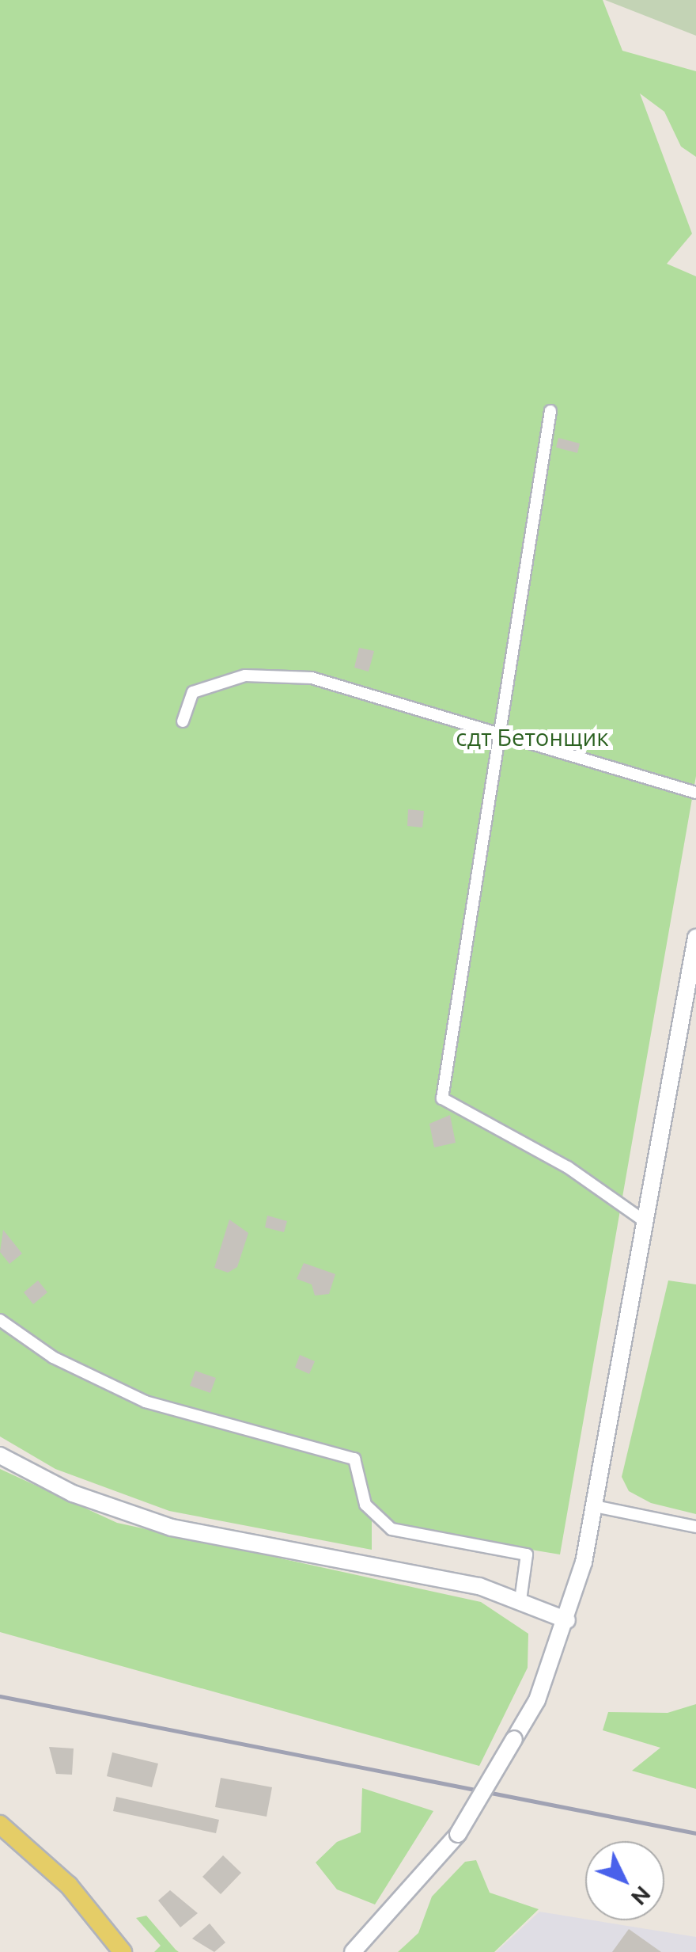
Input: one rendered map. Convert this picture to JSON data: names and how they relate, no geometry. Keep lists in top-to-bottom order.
{
  "parks": ["сдт Бетонщик"],
  "north": "bottom right"
}
